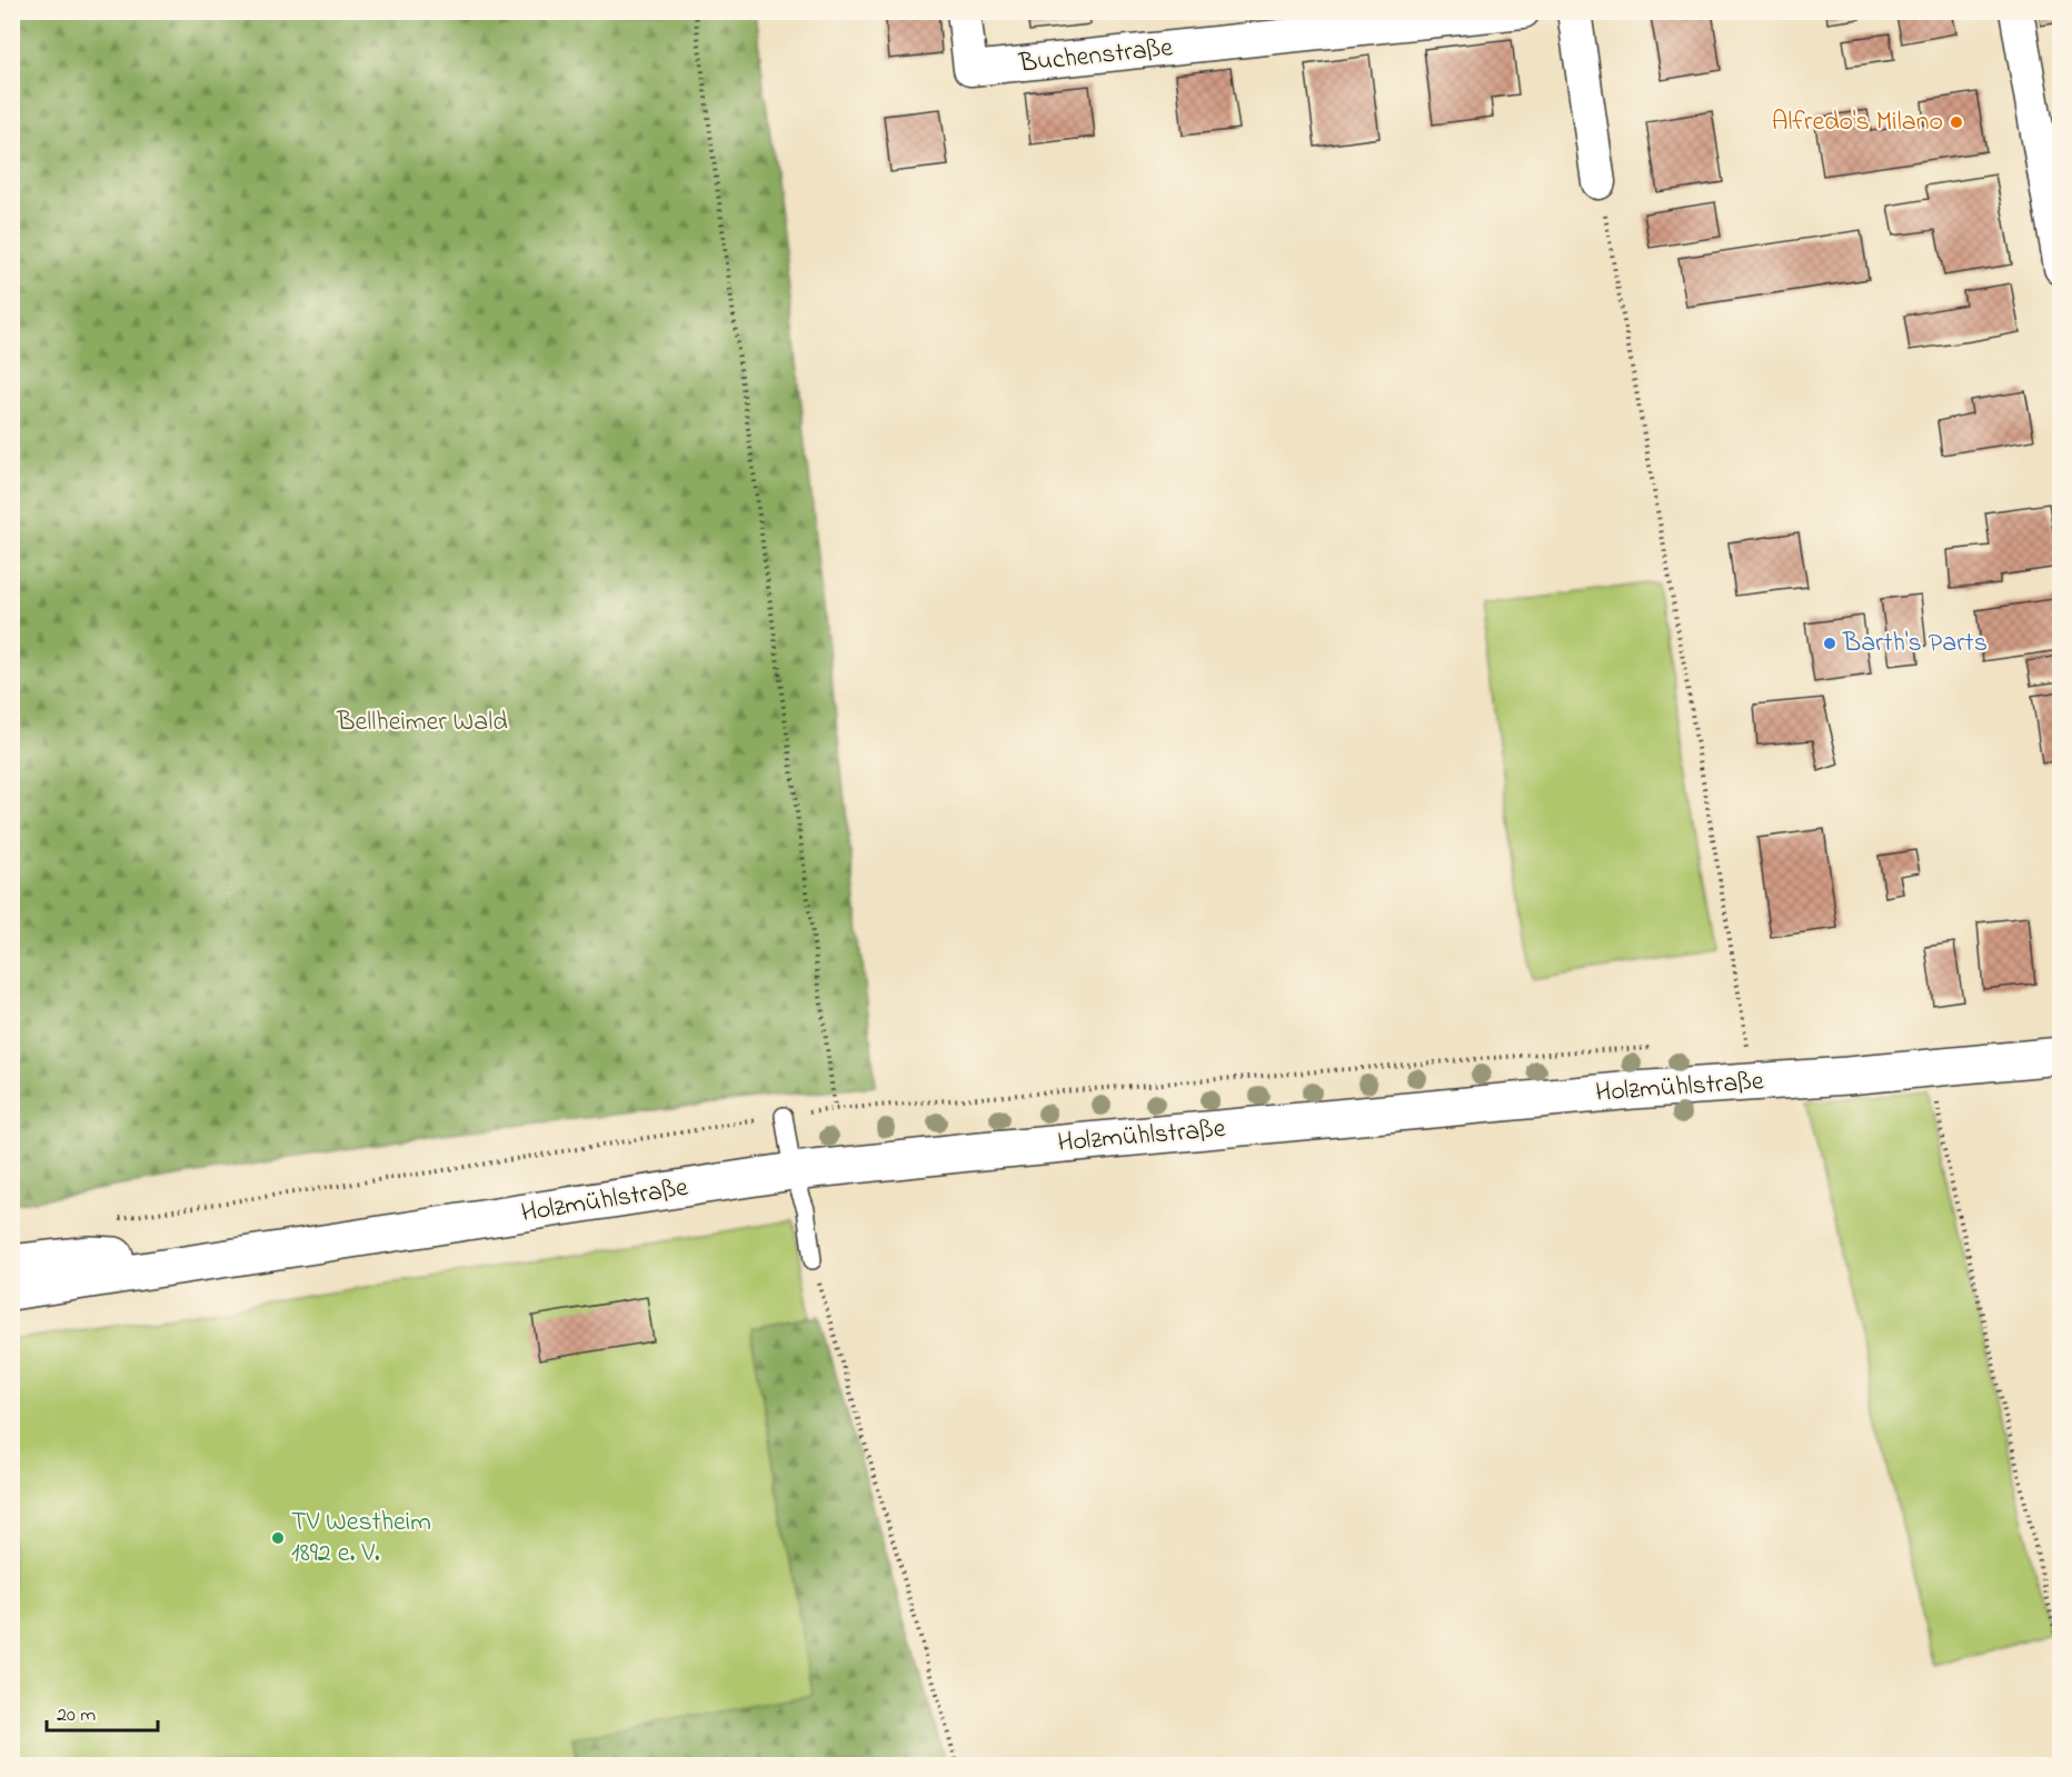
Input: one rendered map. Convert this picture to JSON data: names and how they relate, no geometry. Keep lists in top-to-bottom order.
{
  "streets": {
    "main road": ["Holzmühlstraße"],
    "street": ["Buchenstraße"]
  },
  "parks": ["Bellheimer Wald"],
  "places": ["Alfredo's Milano", "Barth's Parts", "TV Westheim 1892 e. V."],
  "scale_bar": "20 m"
}
